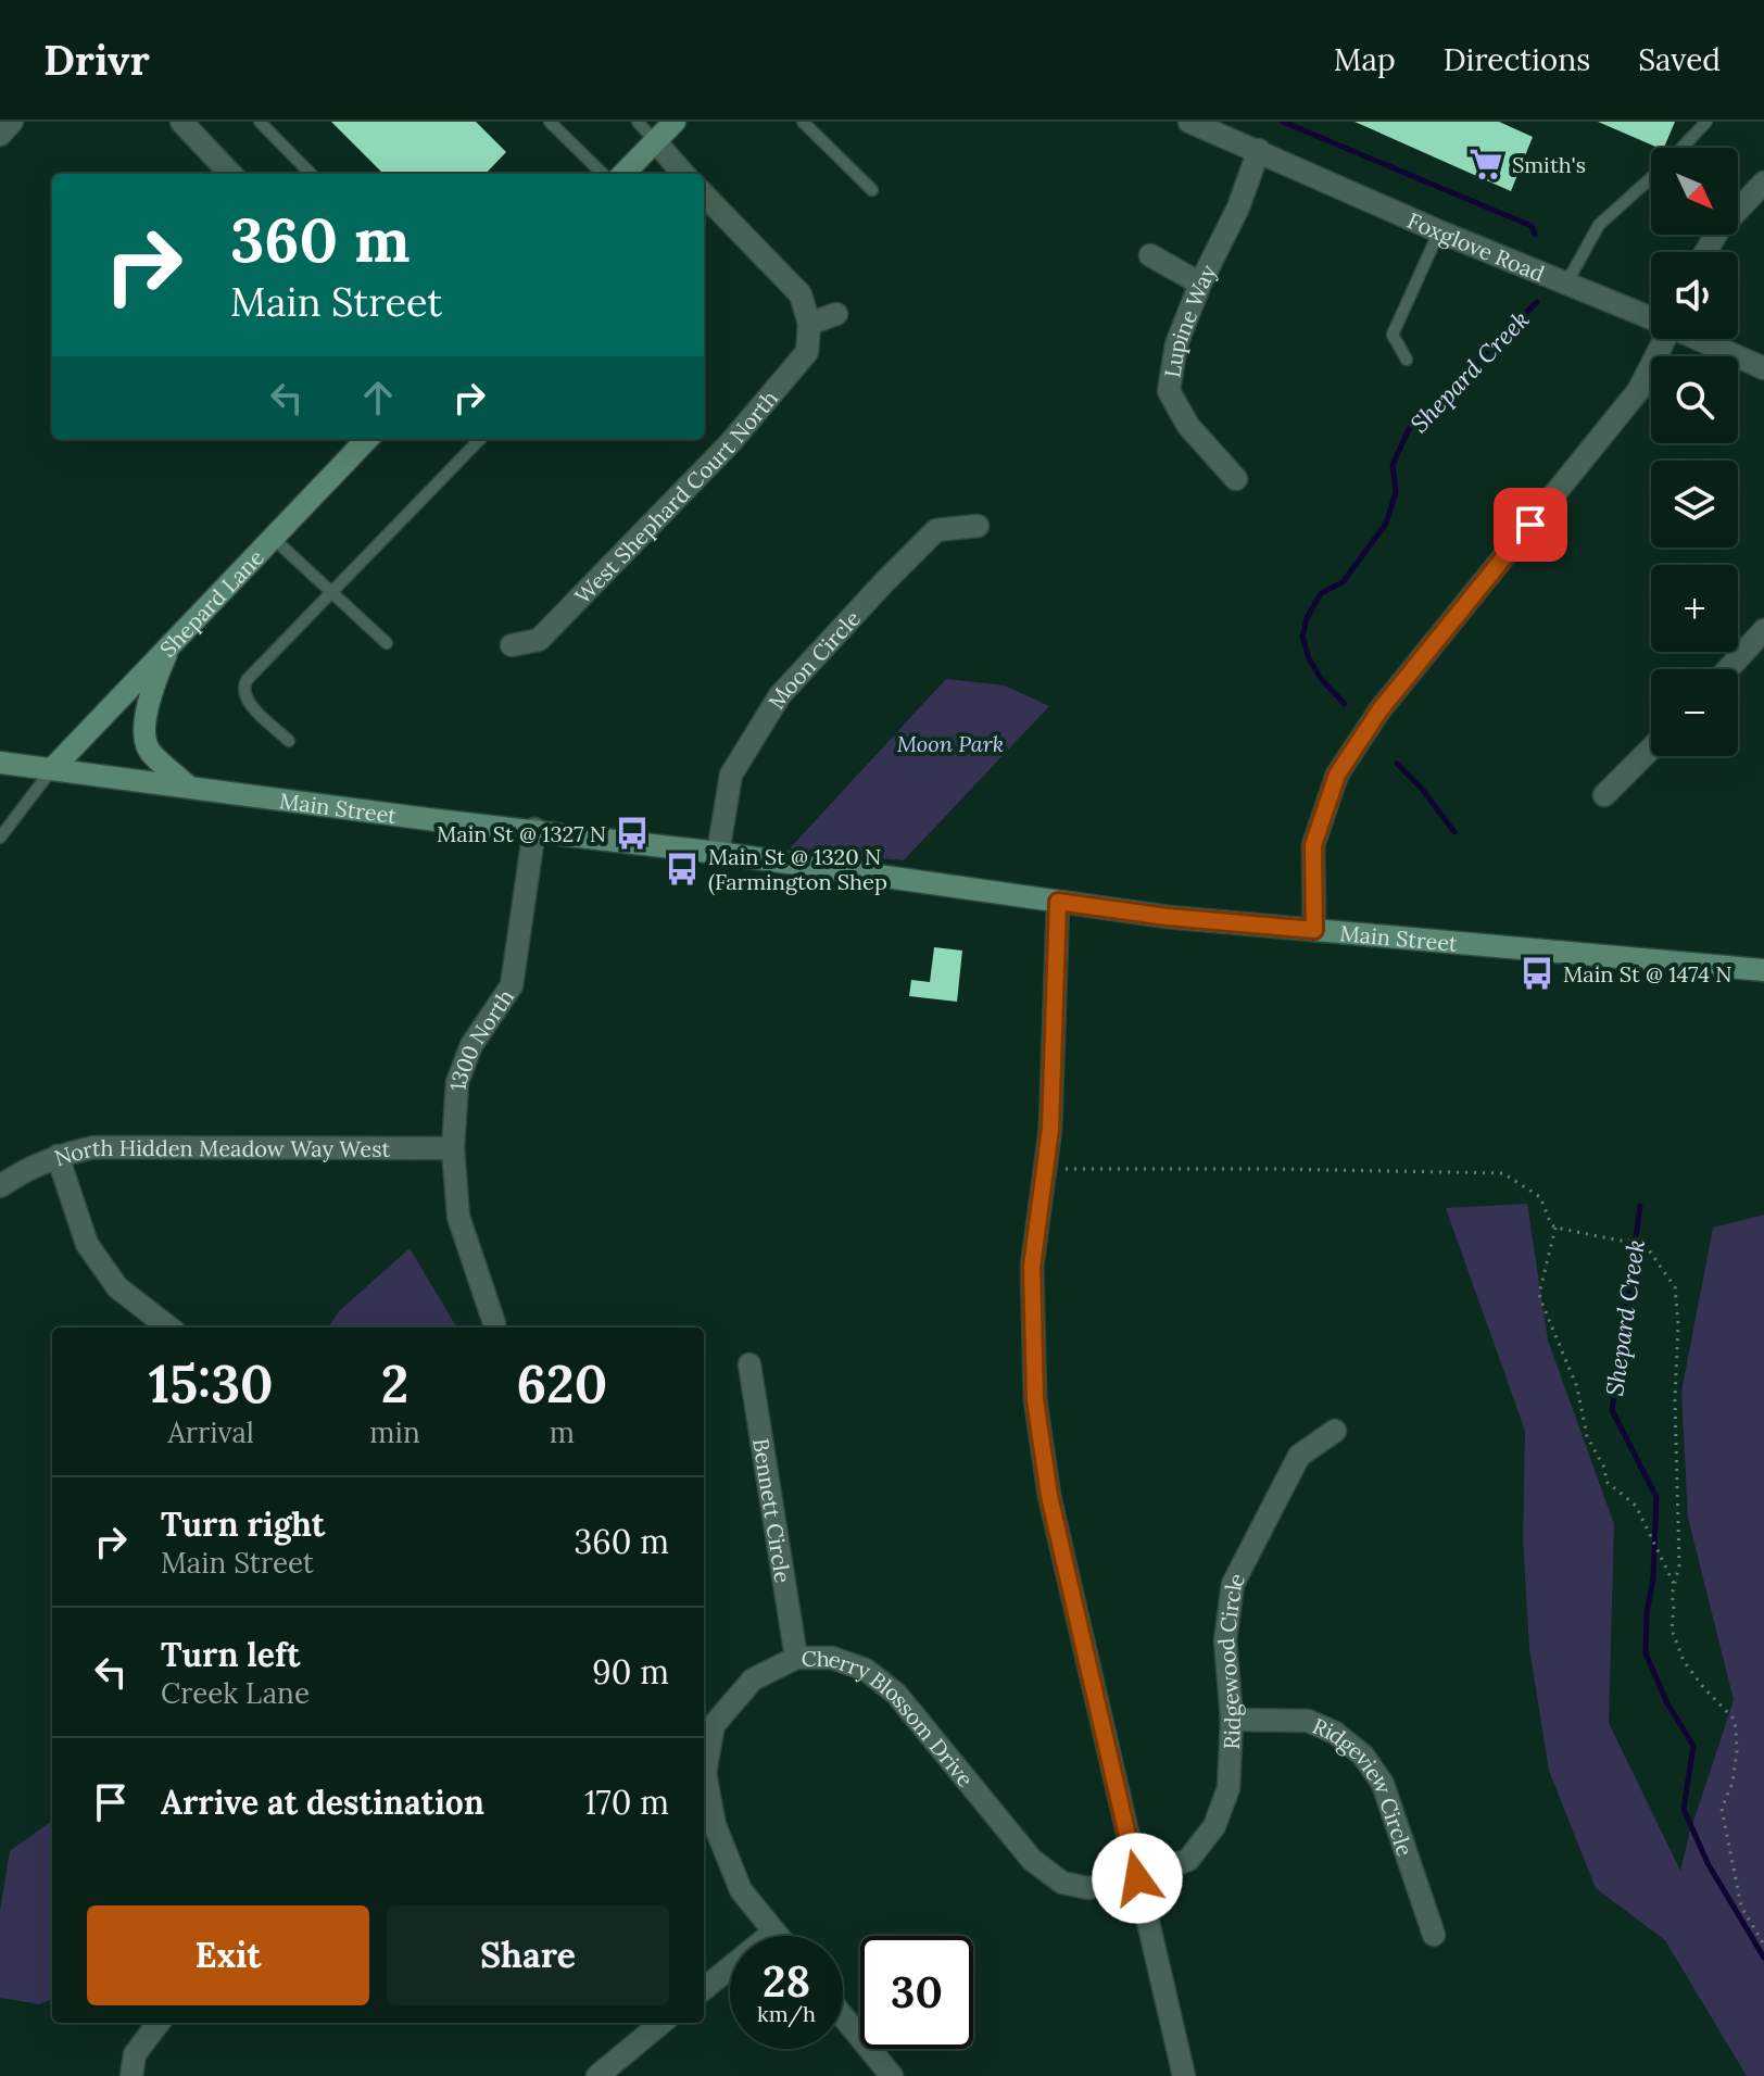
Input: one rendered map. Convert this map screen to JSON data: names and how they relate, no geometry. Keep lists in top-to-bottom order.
{
  "streets": {
    "main road": ["Shepard Lane", "Main Street"],
    "street": [
      "Foxglove Road",
      "Lupine Way",
      "West Shephard Court North",
      "Moon Circle",
      "1300 North",
      "North Hidden Meadow Way West",
      "Bennett Circle",
      "Ridgewood Circle",
      "Cherry Blossom Drive",
      "Ridgeview Circle"
    ]
  },
  "crossings": [
    ["Foxglove Road", "Lupine Way"],
    ["Shepard Lane", "Main Street"],
    ["Moon Circle", "Main Street"],
    ["Main Street", "1300 North"],
    ["1300 North", "North Hidden Meadow Way West"],
    ["Bennett Circle", "Cherry Blossom Drive"],
    ["Ridgewood Circle", "Cherry Blossom Drive"],
    ["Ridgewood Circle", "Ridgeview Circle"]
  ],
  "water": ["Shepard Creek"],
  "parks": ["Moon Park"],
  "places": {
    "supermarket": ["Smith's"],
    "bus stop": ["Main St @ 1327 N", "Main St @ 1320 N (Farmington Shep", "Main St @ 1474 N"]
  },
  "north": "bottom right",
  "page": {
    "header": "Drivr",
    "nav": ["Map", "Directions", "Saved"],
    "map_buttons": ["+", "−"],
    "turn": ["360 m", "Main Street"],
    "eta": [
      "15:30",
      "Arrival",
      "2",
      "min",
      "620",
      "m"
    ],
    "list": [
      {
        "name": "Turn right",
        "note": "Main Street",
        "value": "360 m"
      },
      {
        "name": "Turn left",
        "note": "Creek Lane",
        "value": "90 m"
      },
      {
        "name": "Arrive at destination",
        "value": "170 m"
      }
    ],
    "buttons": ["Exit", "Share"],
    "speed": "28 km/h",
    "limit": "30"
  }
}
